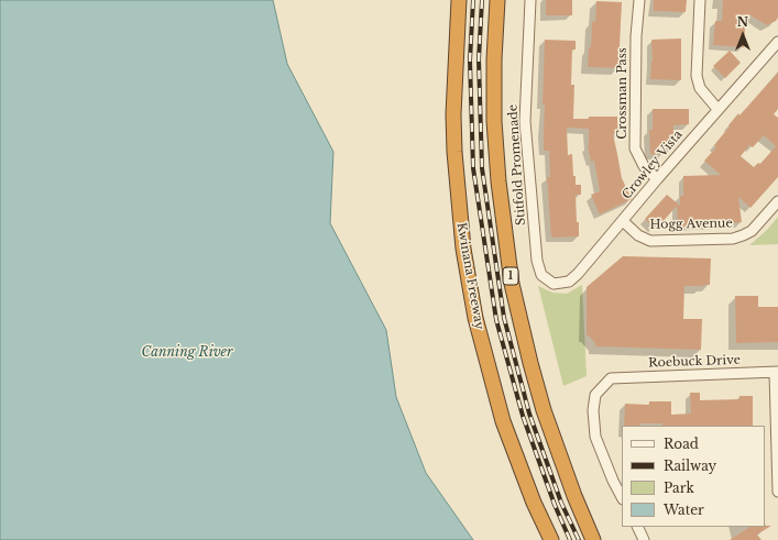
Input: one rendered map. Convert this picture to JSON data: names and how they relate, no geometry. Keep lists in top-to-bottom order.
{
  "streets": {
    "highway": ["Kwinana Freeway", "1"],
    "street": [
      "Crossman Pass",
      "Stitfold Promenade",
      "Crowley Vista",
      "Hogg Avenue",
      "Roebuck Drive"
    ]
  },
  "crossings": [
    ["Crossman Pass", "Crowley Vista"],
    ["Stitfold Promenade", "Crowley Vista"],
    ["Crowley Vista", "Hogg Avenue"]
  ],
  "water": ["Canning River"],
  "legend": [
    "Road",
    "Railway",
    "Park",
    "Water"
  ],
  "north": "top"
}
